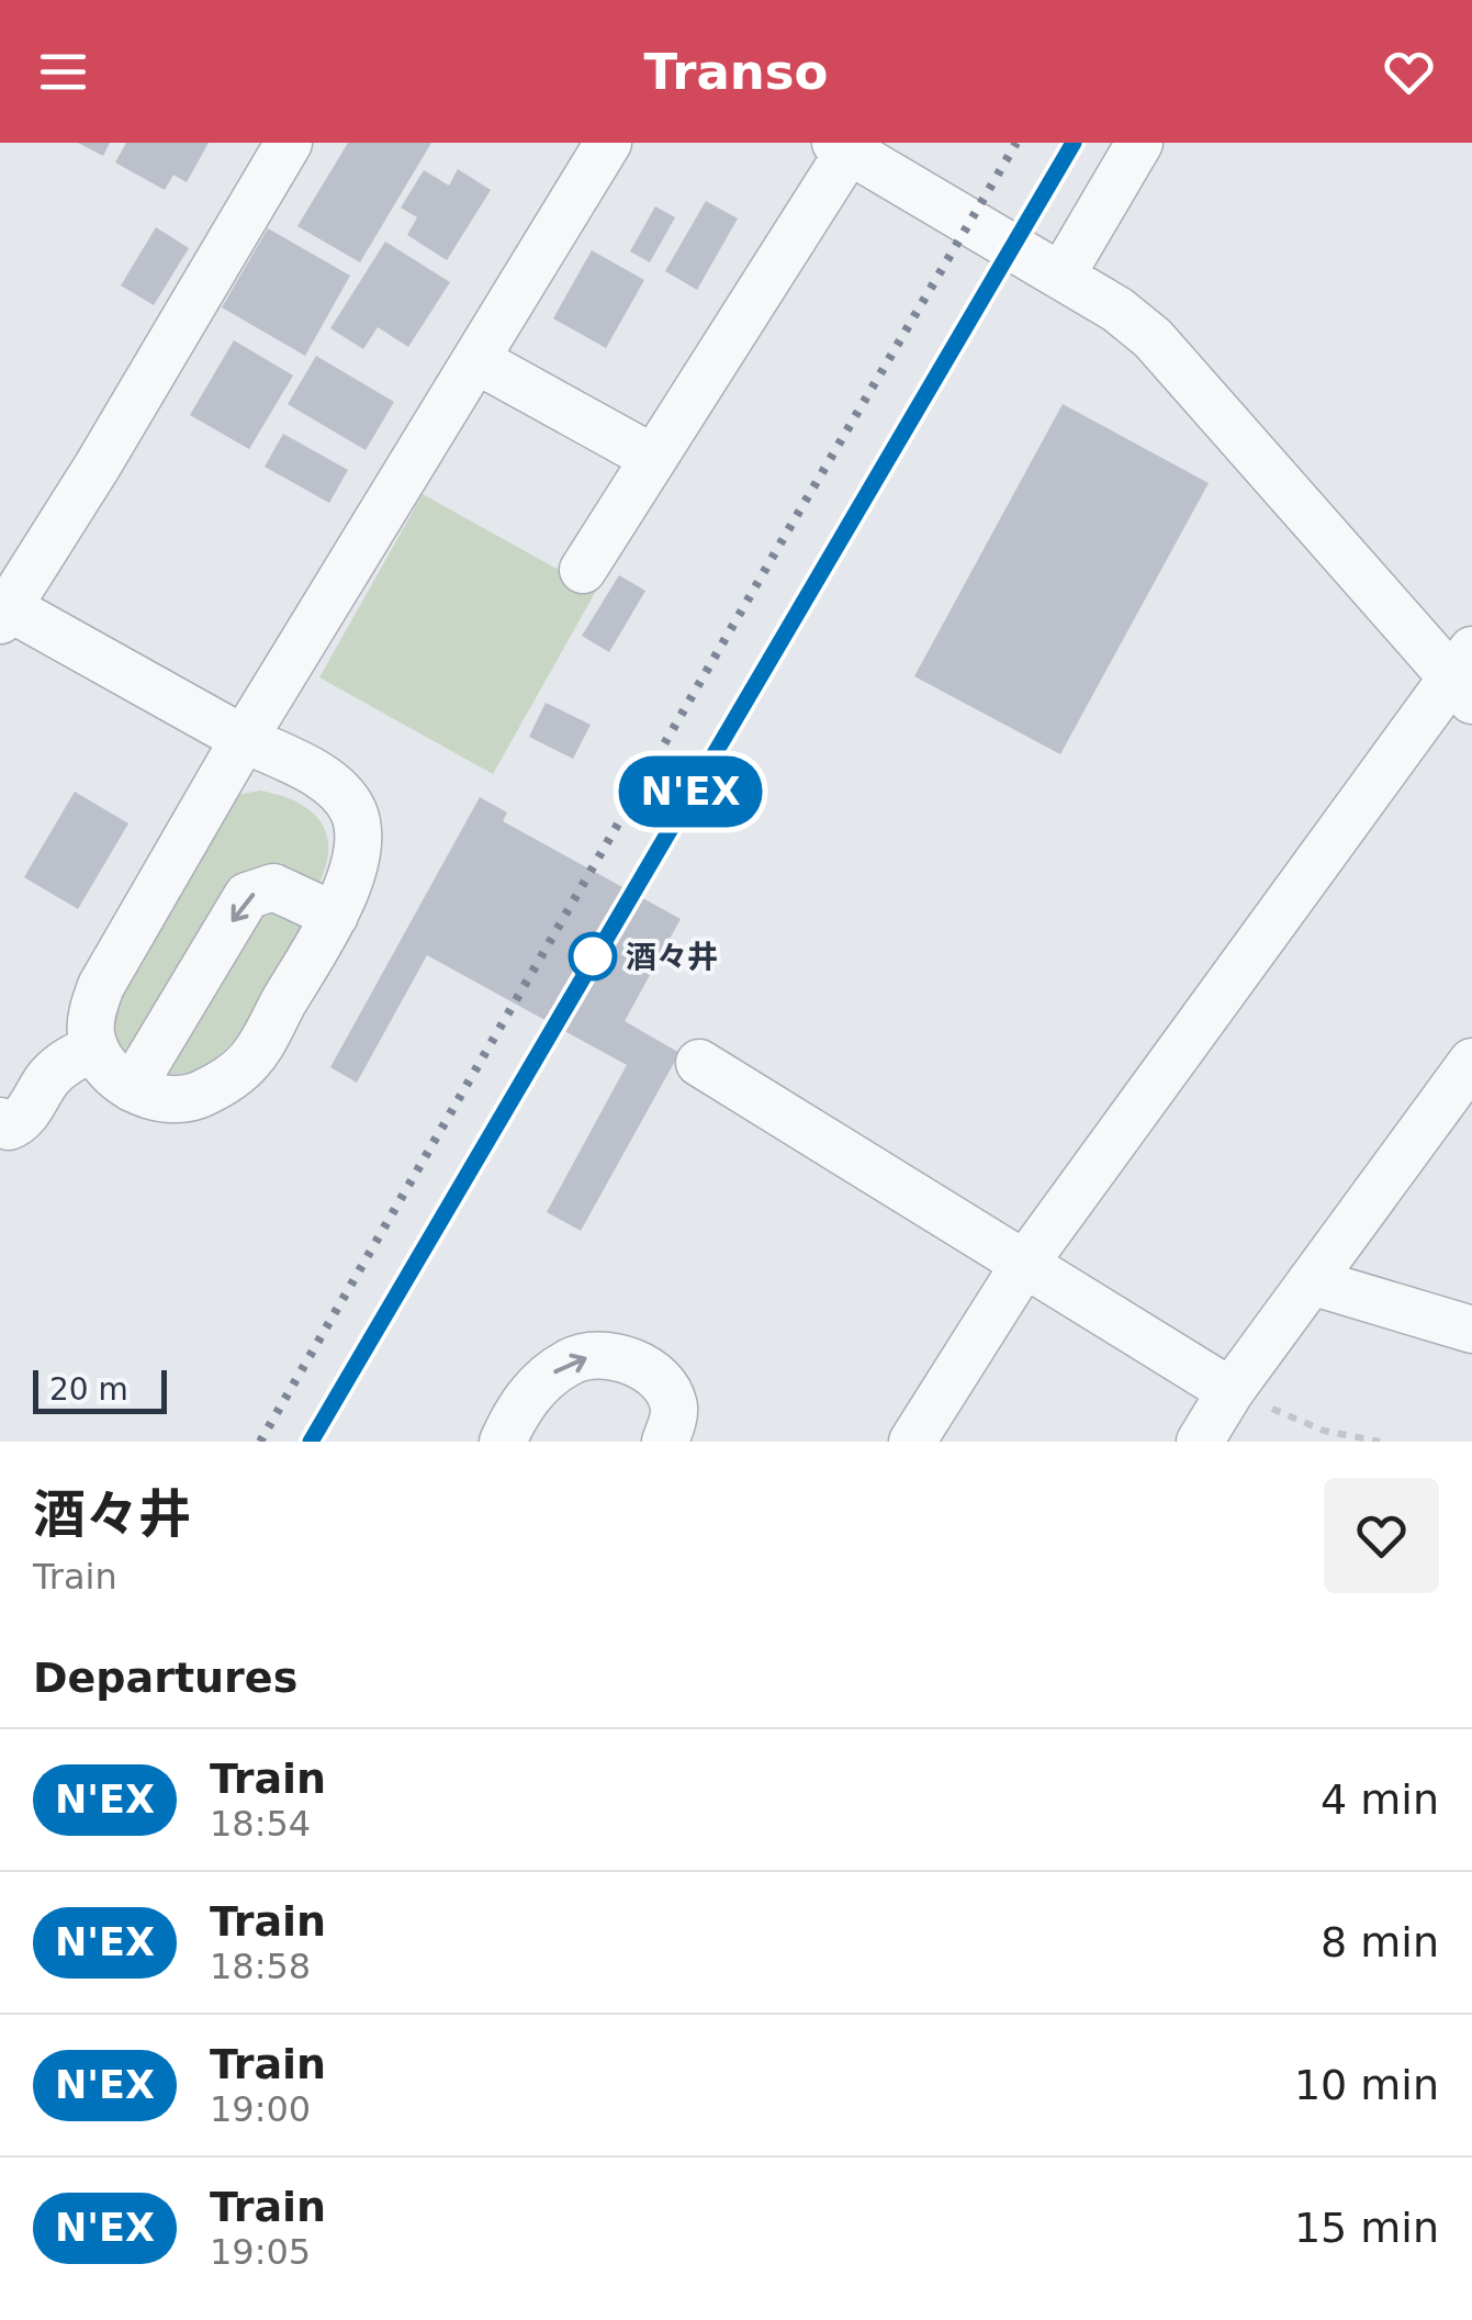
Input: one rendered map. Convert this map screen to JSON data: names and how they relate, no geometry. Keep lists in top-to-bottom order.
{
  "places": ["酒々井"],
  "scale_bar": "20 m",
  "page": {
    "header": "Transo",
    "on_map": "N'EX",
    "scale": "20 m",
    "heading": [
      ["酒々井", "Train"],
      "Departures"
    ],
    "list": [
      {
        "mark": "N'EX",
        "name": "Train",
        "note": "18:54",
        "value": "4 min"
      },
      {
        "mark": "N'EX",
        "name": "Train",
        "note": "18:58",
        "value": "8 min"
      },
      {
        "mark": "N'EX",
        "name": "Train",
        "note": "19:00",
        "value": "10 min"
      },
      {
        "mark": "N'EX",
        "name": "Train",
        "note": "19:05",
        "value": "15 min"
      }
    ]
  }
}
